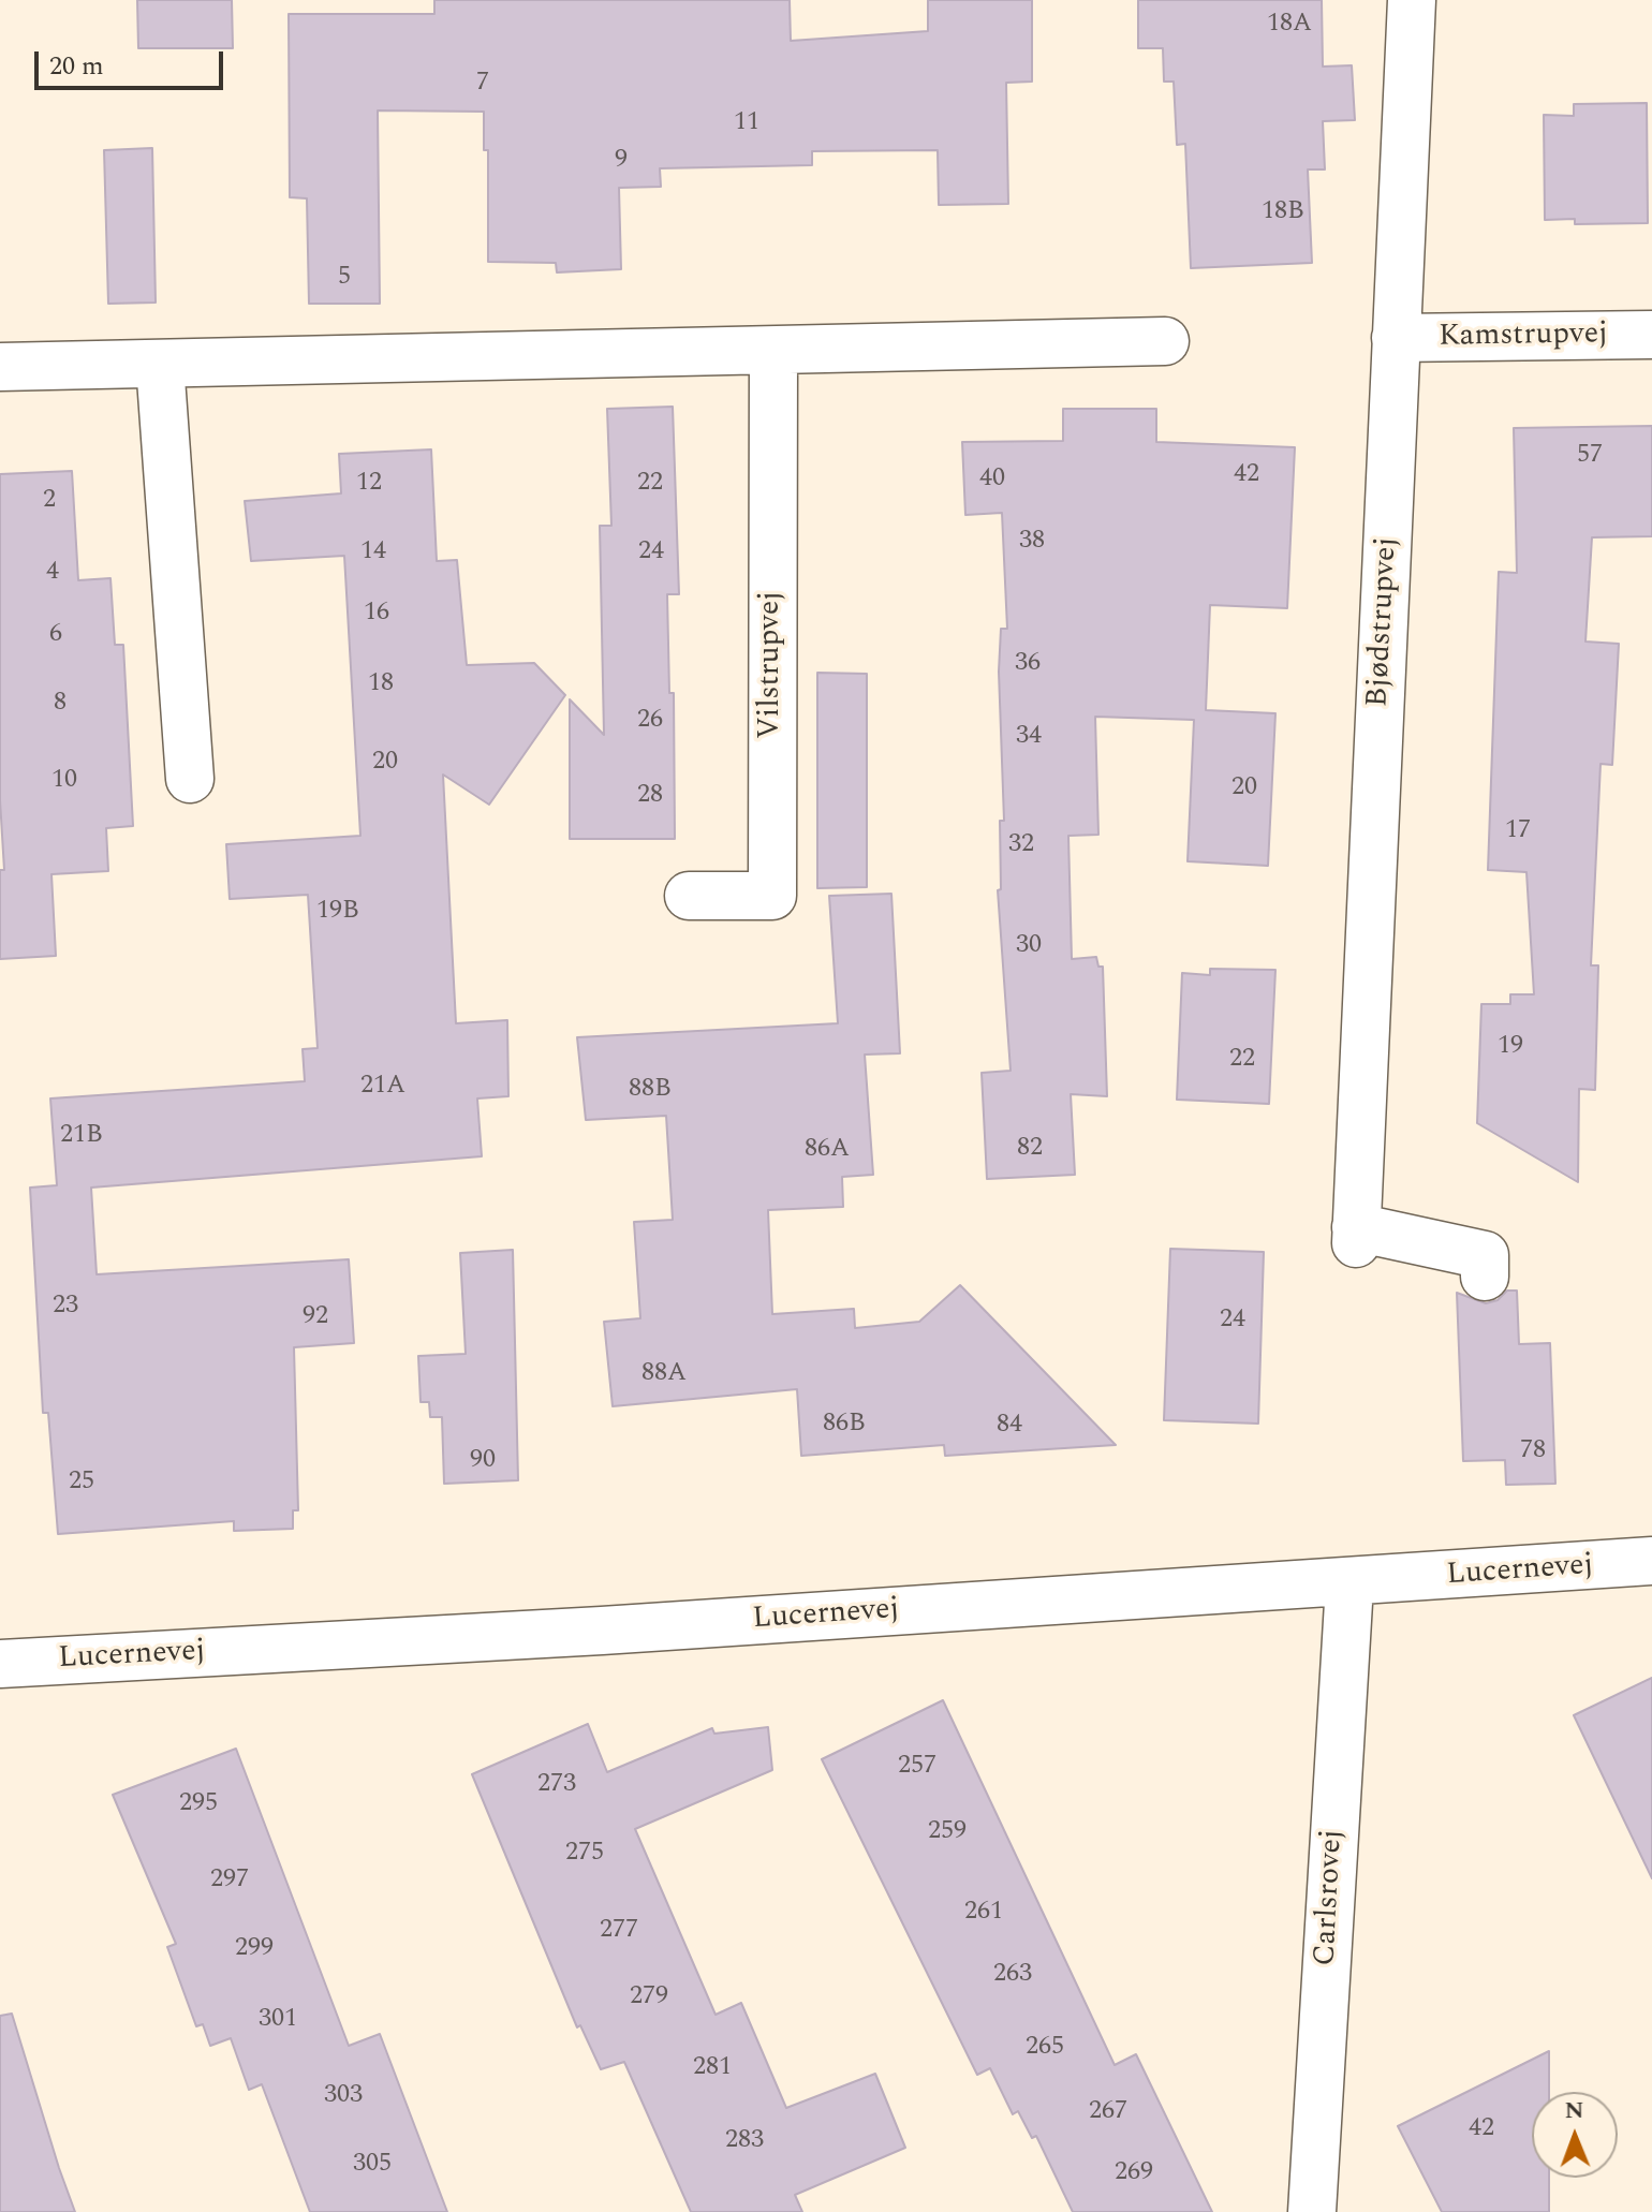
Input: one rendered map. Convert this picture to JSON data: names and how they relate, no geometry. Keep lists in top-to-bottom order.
{
  "streets": {
    "street": [
      "Kamstrupvej",
      "Bjødstrupvej",
      "Vilstrupvej",
      "Lucernevej",
      "Carlsrovej"
    ]
  },
  "crossings": [
    ["Kamstrupvej", "Bjødstrupvej"],
    ["Lucernevej", "Carlsrovej"]
  ],
  "house_numbers": [
    "18A",
    "7",
    "11",
    "9",
    "18B",
    "5",
    "57",
    "42",
    "40",
    "12",
    "22",
    "2",
    "38",
    "14",
    "24",
    "4",
    "16",
    "6",
    "36",
    "18",
    "8",
    "26",
    "34",
    "20",
    "10",
    "20",
    "28",
    "17",
    "32",
    "19B",
    "30",
    "19",
    "22",
    "21A",
    "88B",
    "21B",
    "82",
    "86A",
    "23",
    "92",
    "24",
    "88A",
    "86B",
    "84",
    "78",
    "90",
    "25",
    "257",
    "273",
    "295",
    "259",
    "275",
    "297",
    "261",
    "277",
    "299",
    "263",
    "279",
    "301",
    "265",
    "281",
    "303",
    "267",
    "42",
    "283",
    "305",
    "269"
  ],
  "scale_bar": "20 m",
  "north": "top"
}
